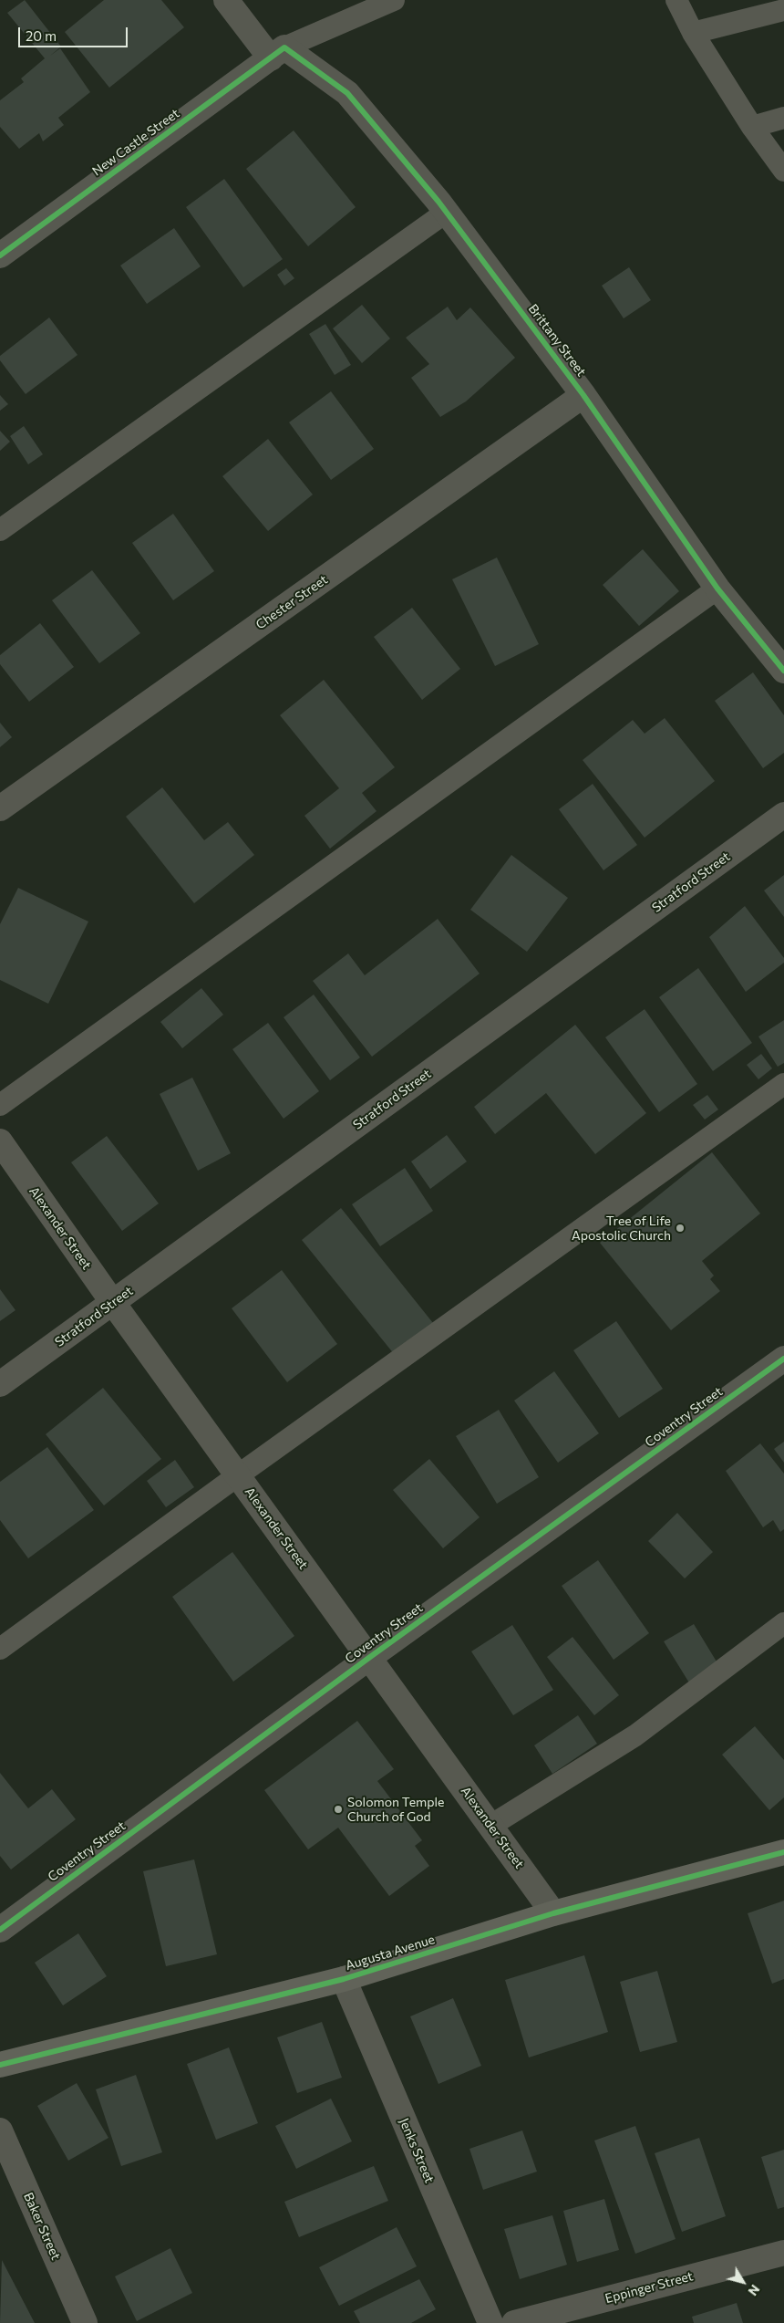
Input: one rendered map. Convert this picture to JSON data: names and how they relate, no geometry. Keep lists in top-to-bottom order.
{
  "streets": {
    "main road": ["Augusta Avenue"],
    "street": [
      "New Castle Street",
      "Brittany Street",
      "Chester Street",
      "Stratford Street",
      "Alexander Street",
      "Coventry Street",
      "Jenks Street",
      "Baker Street",
      "Eppinger Street"
    ]
  },
  "crossings": [
    ["New Castle Street", "Brittany Street"],
    ["Brittany Street", "Chester Street"],
    ["Stratford Street", "Alexander Street"],
    ["Alexander Street", "Coventry Street"],
    ["Alexander Street", "Augusta Avenue"],
    ["Augusta Avenue", "Jenks Street"]
  ],
  "places": ["Tree of Life Apostolic Church", "Solomon Temple Church of God"],
  "scale_bar": "20 m",
  "north": "bottom right"
}
